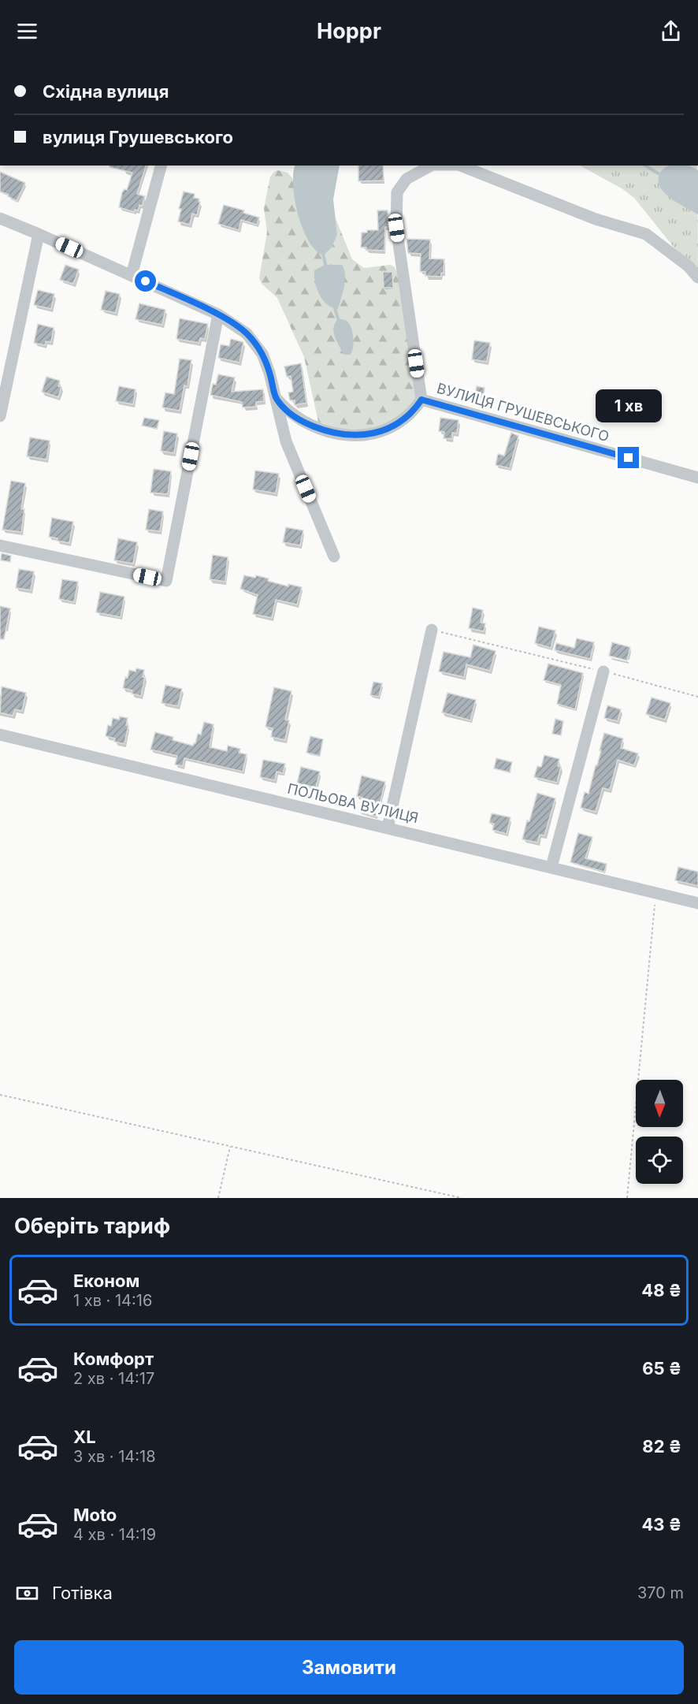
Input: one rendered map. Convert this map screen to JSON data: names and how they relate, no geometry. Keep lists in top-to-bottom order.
{
  "streets": {
    "street": ["ВУЛИЦЯ ГРУШЕВСЬКОГО", "ПОЛЬОВА ВУЛИЦЯ"]
  },
  "north": "bottom",
  "page": {
    "header": "Hoppr",
    "banner": ["Східна вулиця", "вулиця Грушевського"],
    "bubble": "1 хв",
    "heading": "Оберіть тариф",
    "list": [
      {
        "name": "Економ",
        "note": "1 хв · 14:16",
        "value": "48 ₴"
      },
      {
        "name": "Комфорт",
        "note": "2 хв · 14:17",
        "value": "65 ₴"
      },
      {
        "name": "XL",
        "note": "3 хв · 14:18",
        "value": "82 ₴"
      },
      {
        "name": "Moto",
        "note": "4 хв · 14:19",
        "value": "43 ₴"
      }
    ],
    "pay": ["Готівка", "370 m"],
    "buttons": "Замовити"
  }
}
